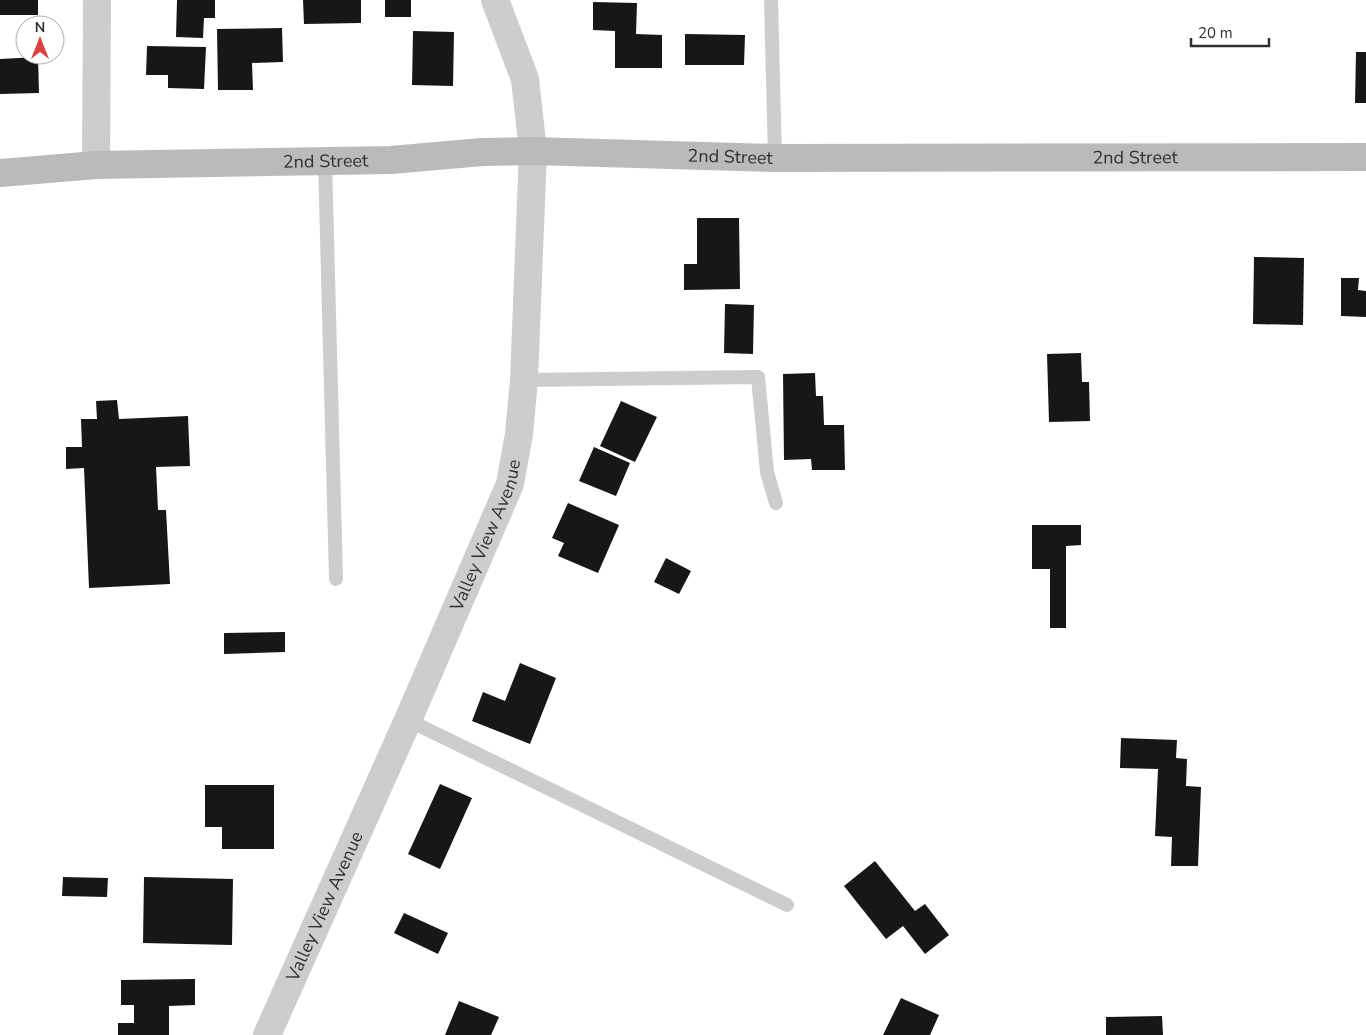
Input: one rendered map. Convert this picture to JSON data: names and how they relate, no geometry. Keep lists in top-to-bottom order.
{
  "streets": {
    "street": ["2nd Street", "Valley View Avenue"]
  },
  "crossings": [
    ["2nd Street", "Valley View Avenue"]
  ],
  "scale_bar": "20 m",
  "north": "top"
}
